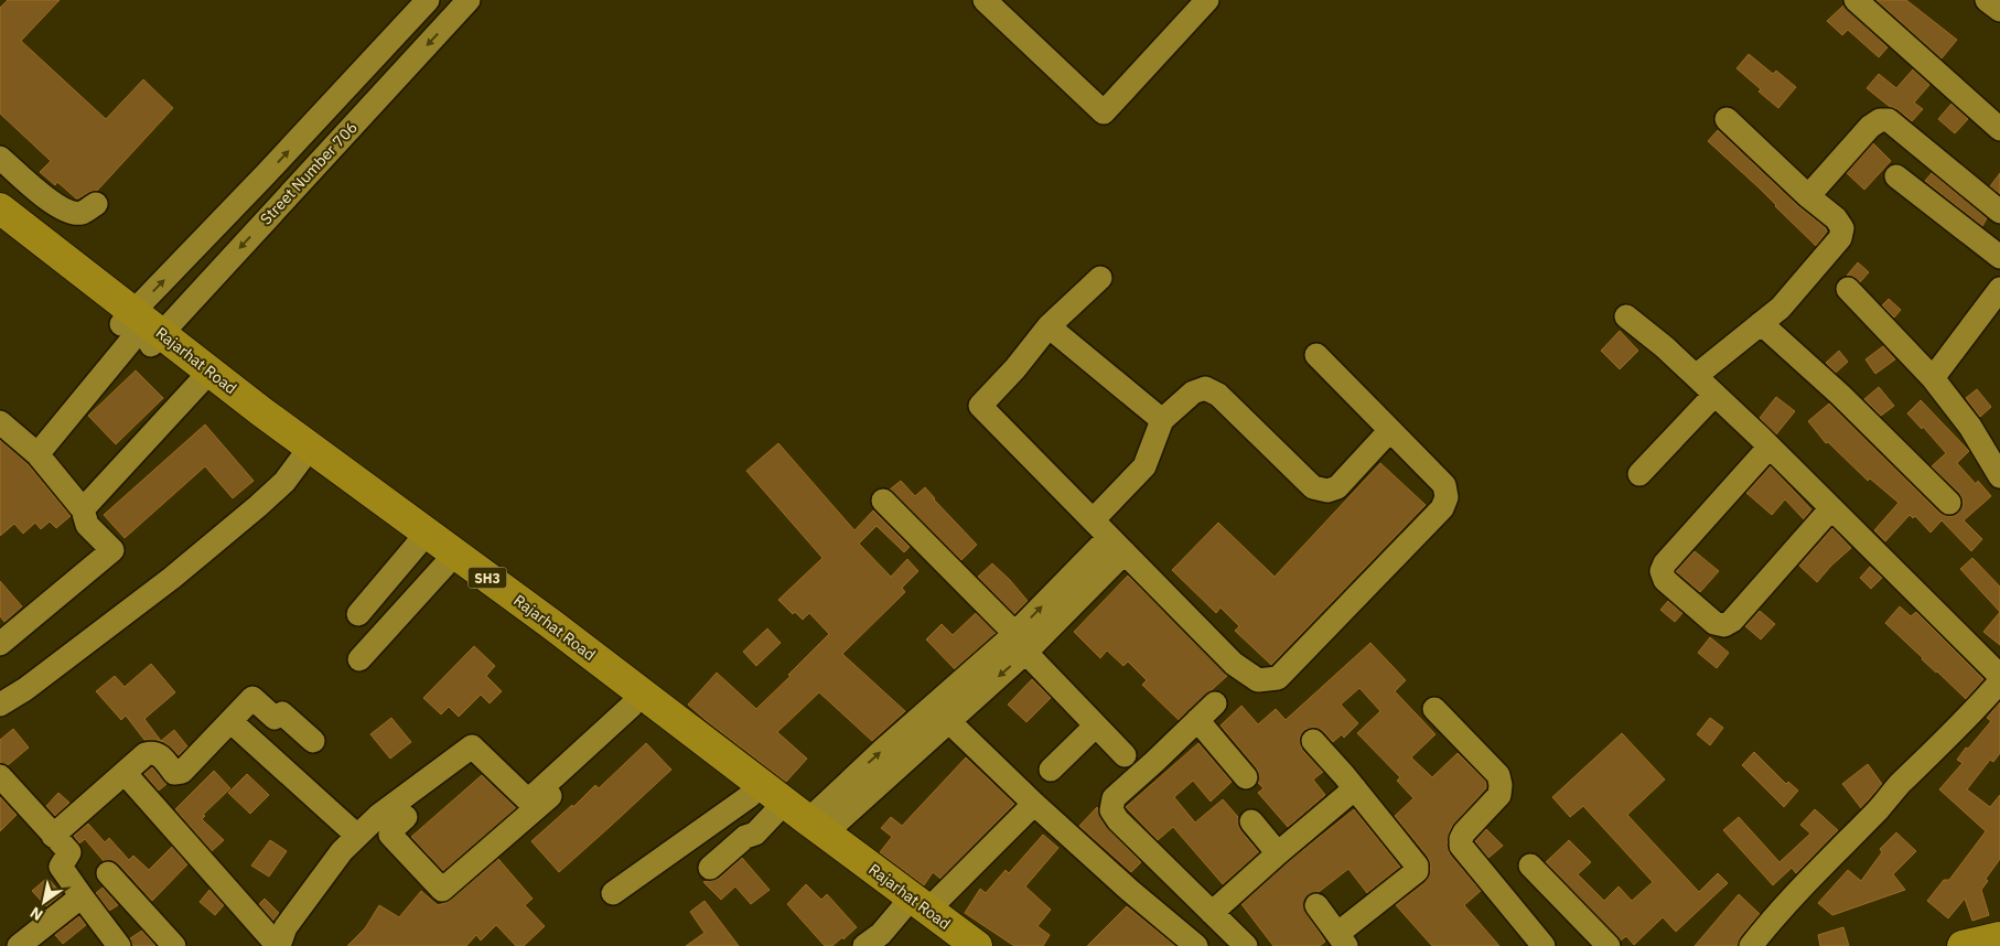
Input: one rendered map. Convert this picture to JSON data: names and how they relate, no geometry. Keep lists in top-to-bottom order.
{
  "streets": {
    "main road": ["Rajarhat Road", "SH3"],
    "street": ["Street Number 706"]
  },
  "crossings": [
    ["Street Number 706", "Rajarhat Road"]
  ],
  "north": "bottom left"
}
